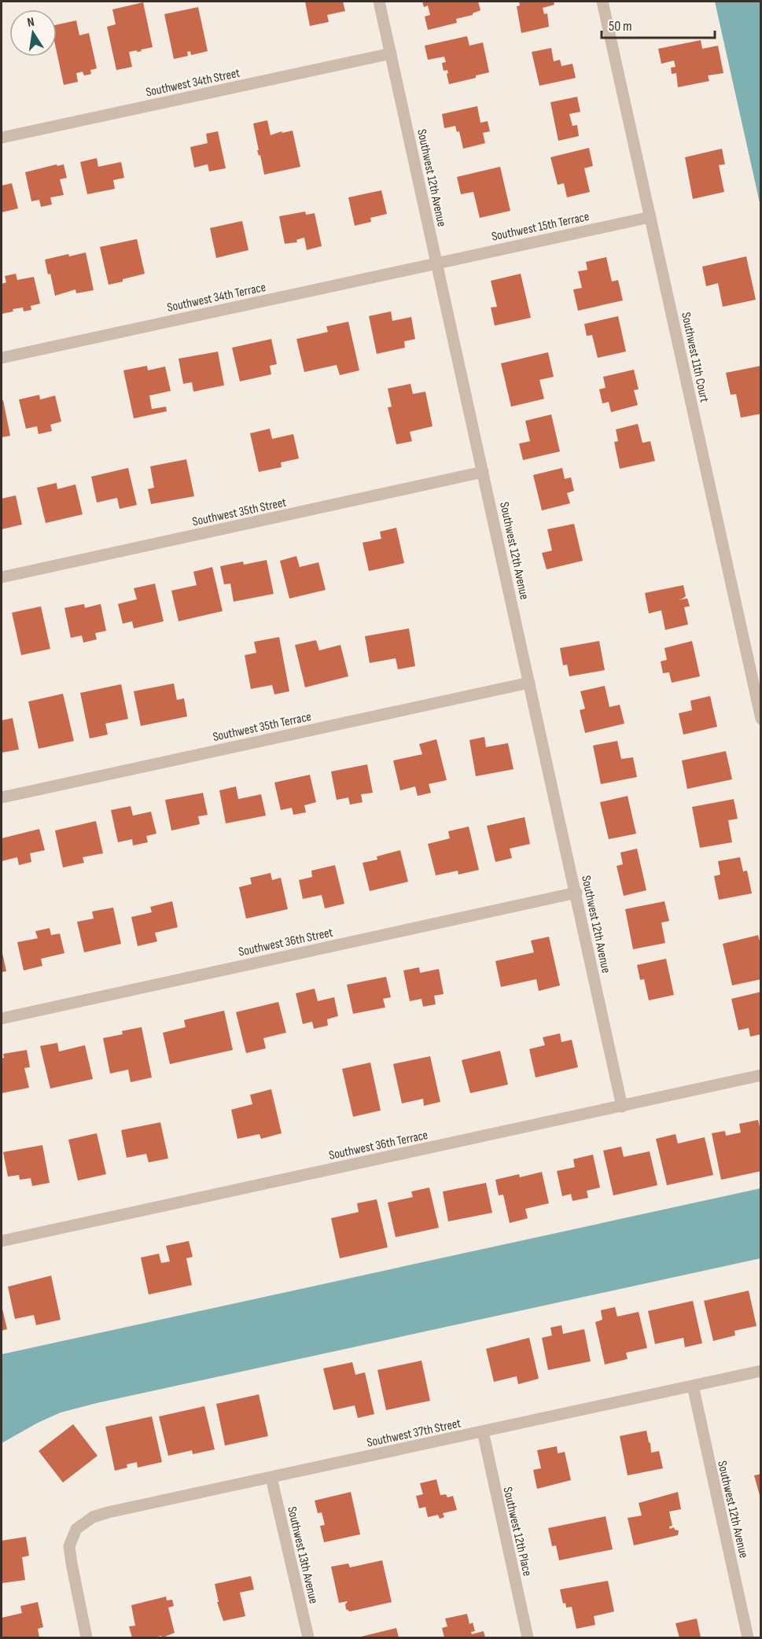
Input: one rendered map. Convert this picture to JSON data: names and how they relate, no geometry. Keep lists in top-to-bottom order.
{
  "streets": {
    "street": [
      "Southwest 34th Street",
      "Southwest 12th Avenue",
      "Southwest 15th Terrace",
      "Southwest 34th Terrace",
      "Southwest 11th Court",
      "Southwest 35th Street",
      "Southwest 35th Terrace",
      "Southwest 36th Street",
      "Southwest 36th Terrace",
      "Southwest 37th Street",
      "Southwest 12th Place",
      "Southwest 13th Avenue"
    ]
  },
  "crossings": [
    ["Southwest 34th Street", "Southwest 12th Avenue"],
    ["Southwest 12th Avenue", "Southwest 15th Terrace"],
    ["Southwest 12th Avenue", "Southwest 34th Terrace"],
    ["Southwest 12th Avenue", "Southwest 35th Street"],
    ["Southwest 12th Avenue", "Southwest 35th Terrace"],
    ["Southwest 12th Avenue", "Southwest 36th Street"],
    ["Southwest 12th Avenue", "Southwest 36th Terrace"],
    ["Southwest 12th Avenue", "Southwest 37th Street"],
    ["Southwest 15th Terrace", "Southwest 34th Terrace"],
    ["Southwest 15th Terrace", "Southwest 11th Court"],
    ["Southwest 37th Street", "Southwest 12th Place"],
    ["Southwest 37th Street", "Southwest 13th Avenue"]
  ],
  "scale_bar": "50 m",
  "north": "top"
}
